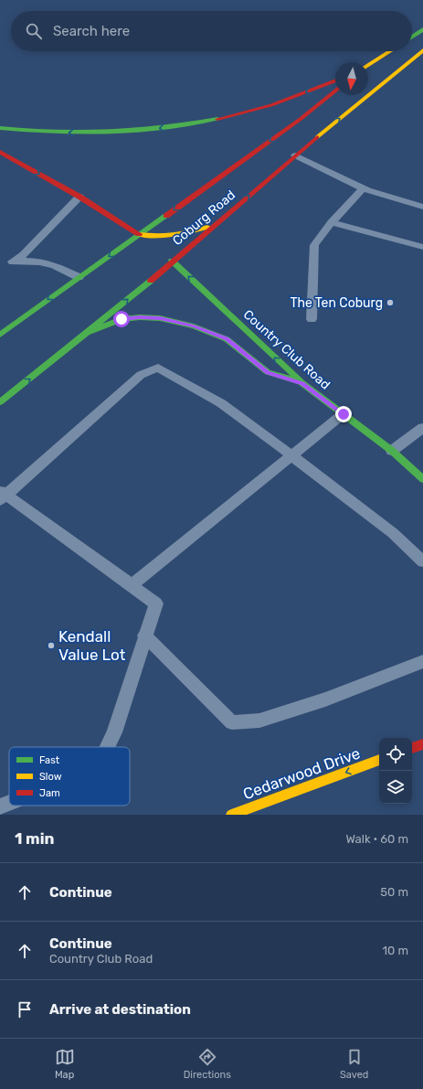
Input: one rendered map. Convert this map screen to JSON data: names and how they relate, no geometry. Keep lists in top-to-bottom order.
{
  "streets": {
    "main road": ["Coburg Road", "Country Club Road", "Cedarwood Drive"]
  },
  "crossings": [
    ["Coburg Road", "Country Club Road"]
  ],
  "one_way": ["Country Club Road", "Cedarwood Drive"],
  "places": ["The Ten Coburg", "Kendall Value Lot"],
  "legend": ["Fast", "Slow", "Jam"],
  "north": "bottom",
  "page": {
    "search": "Search here",
    "heading": ["1 min", "Walk · 60 m"],
    "list": [
      ["Continue", "50 m"],
      ["Continue", "Country Club Road", "10 m"],
      "Arrive at destination"
    ],
    "nav": ["Map", "Directions", "Saved"]
  }
}
